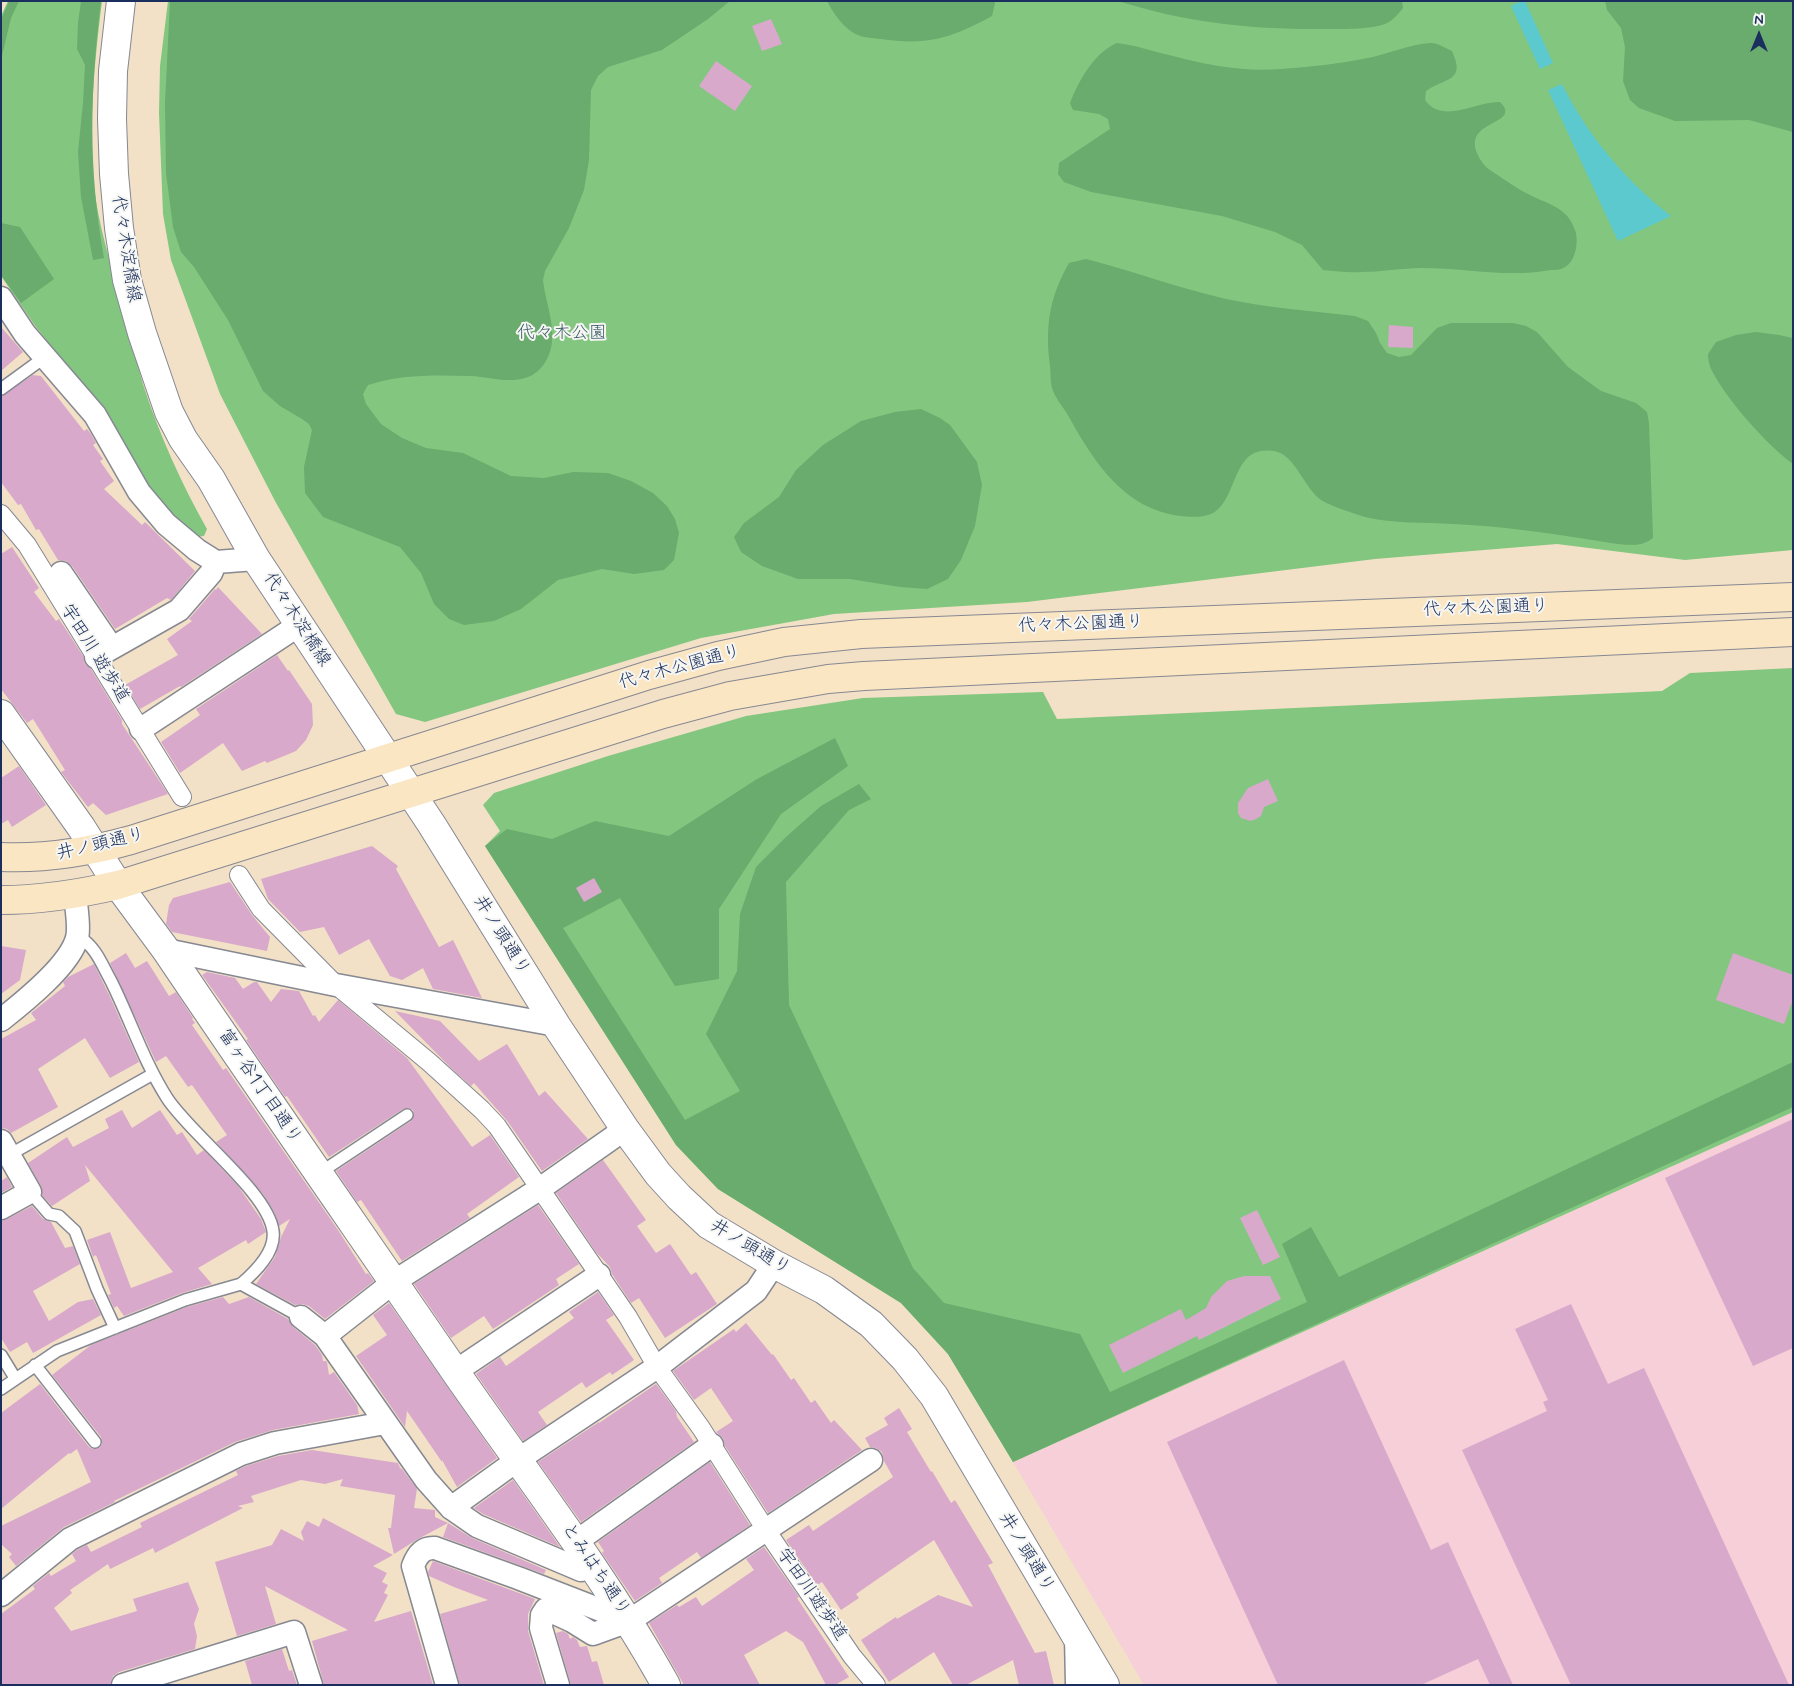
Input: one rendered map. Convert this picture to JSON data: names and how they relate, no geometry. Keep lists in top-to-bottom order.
{
  "streets": {
    "main road": ["代々木公園通り", "井ノ頭通り"],
    "street": [
      "代々木淀橋線",
      "宇田川 遊歩道",
      "富ヶ谷1丁目通り",
      "とみはち通り",
      "宇田川遊歩道"
    ]
  },
  "crossings": [
    ["代々木淀橋線", "代々木公園通り"],
    ["代々木淀橋線", "井ノ頭通り"],
    ["代々木公園通り", "井ノ頭通り"],
    ["井ノ頭通り", "富ヶ谷1丁目通り"],
    ["富ヶ谷1丁目通り", "とみはち通り"]
  ],
  "parks": ["代々木公園"],
  "north": "top"
}
